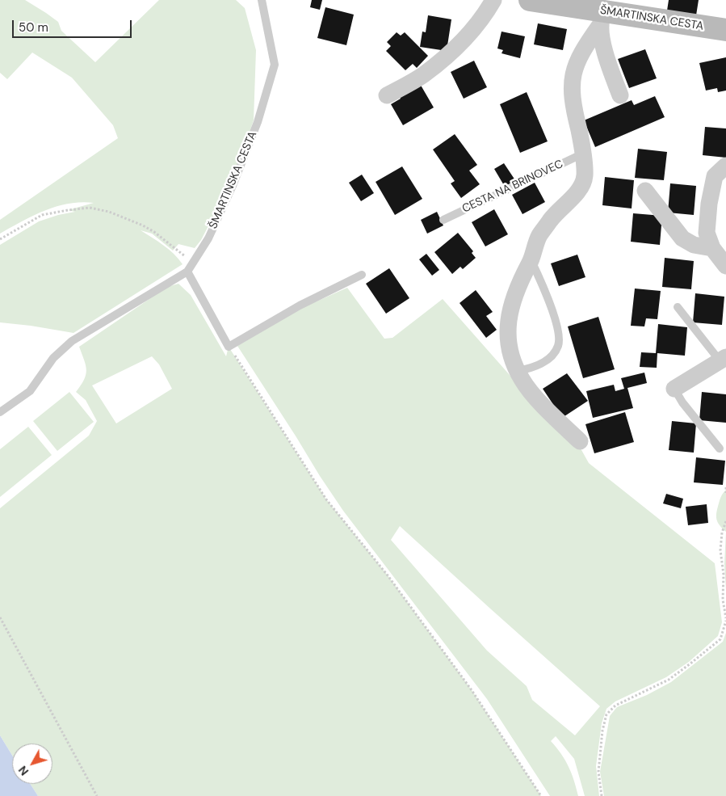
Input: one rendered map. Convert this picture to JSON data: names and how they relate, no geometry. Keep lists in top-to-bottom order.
{
  "streets": {
    "main road": ["ŠMARTINSKA CESTA"],
    "lane": ["CESTA NA BRINOVEC"]
  },
  "scale_bar": "50 m",
  "north": "bottom left"
}
